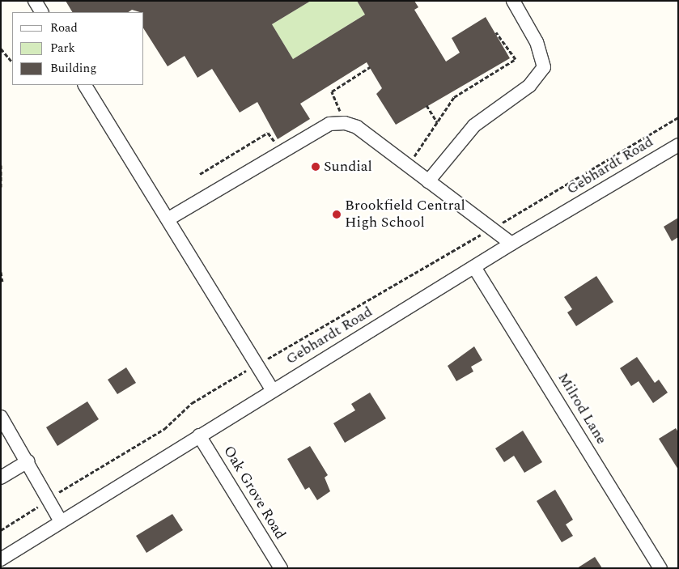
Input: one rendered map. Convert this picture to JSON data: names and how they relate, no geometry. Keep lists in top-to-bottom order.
{
  "streets": {
    "street": ["Gebhardt Road", "Milrod Lane", "Oak Grove Road"]
  },
  "crossings": [
    ["Gebhardt Road", "Milrod Lane"],
    ["Gebhardt Road", "Oak Grove Road"]
  ],
  "places": ["Sundial", "Brookfield Central High School"],
  "legend": ["Road", "Park", "Building"]
}
